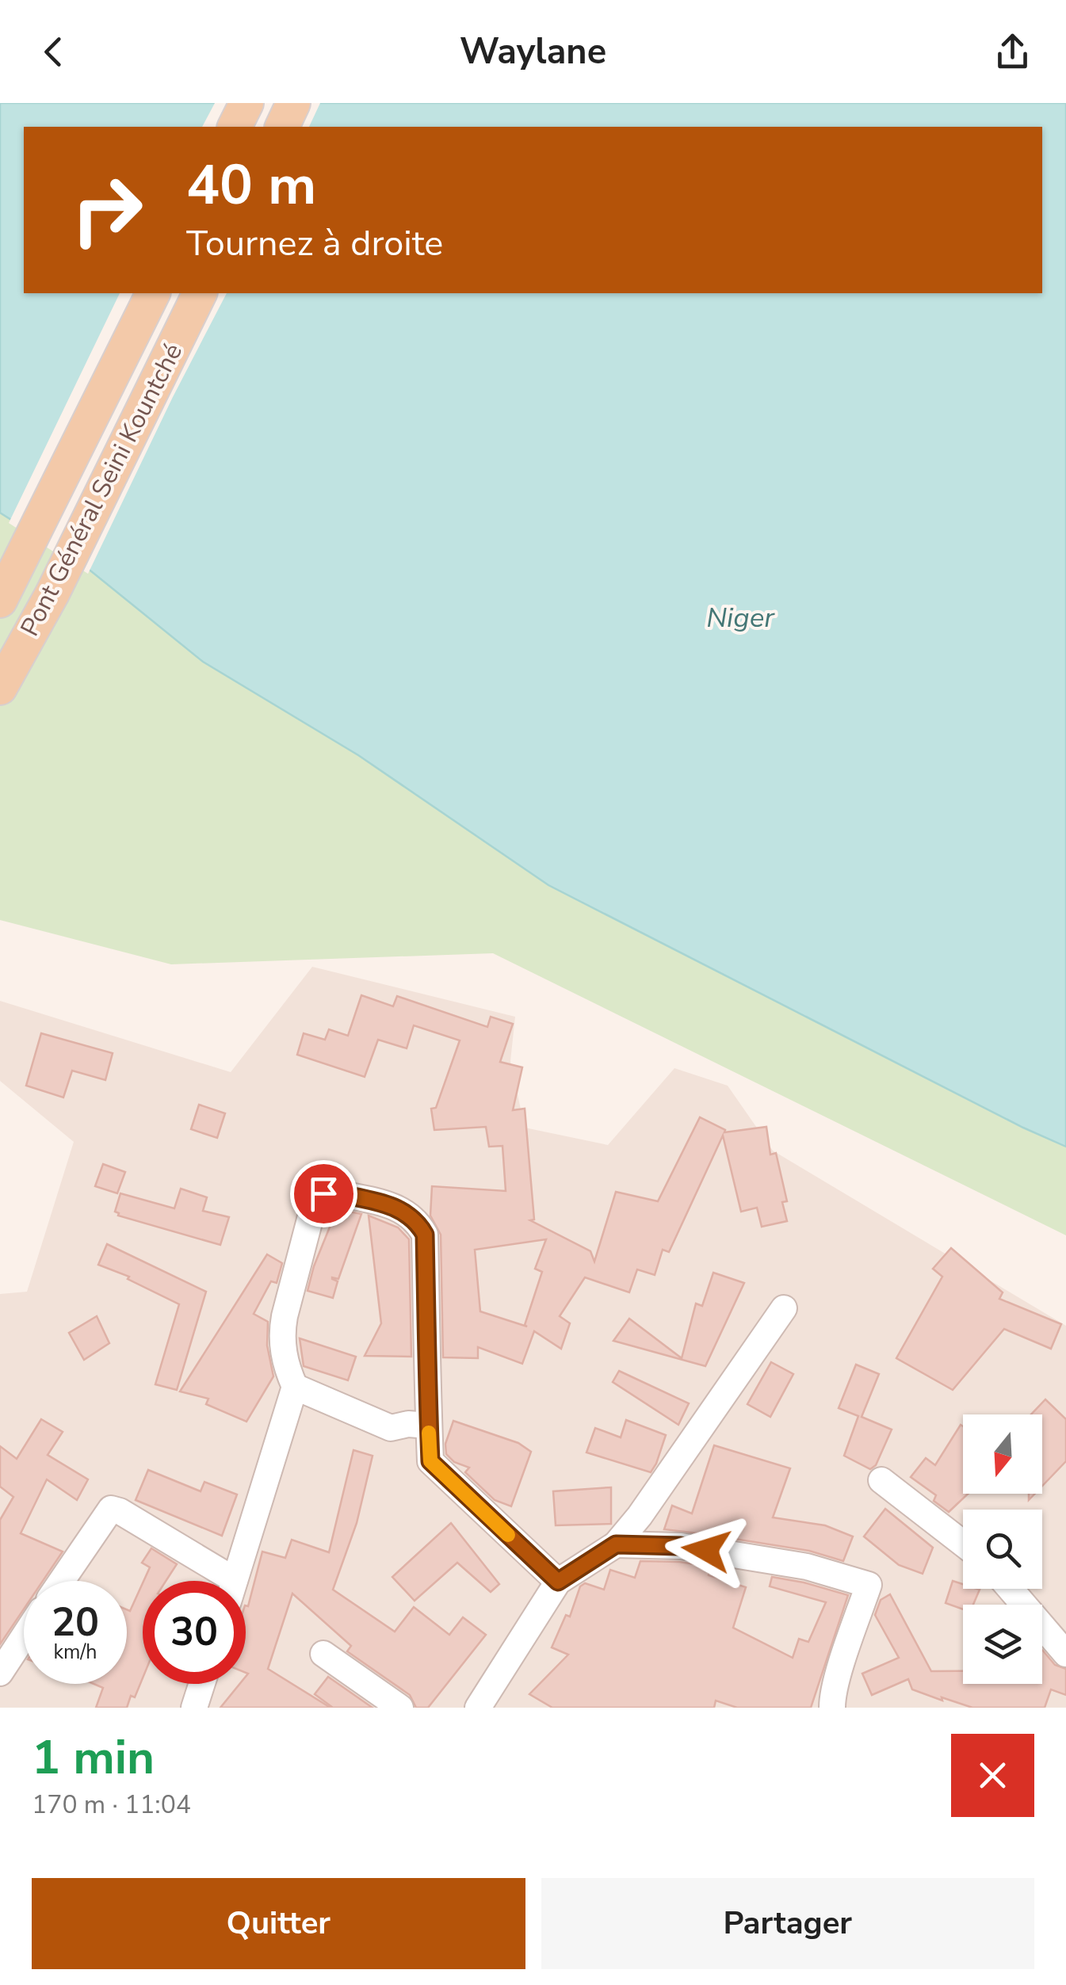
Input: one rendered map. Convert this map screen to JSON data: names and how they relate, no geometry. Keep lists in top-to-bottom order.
{
  "streets": {
    "main road": ["Pont Général Seini Kountché"]
  },
  "water": ["Niger"],
  "north": "bottom",
  "page": {
    "header": "Waylane",
    "turn": ["40 m", "Tournez à droite"],
    "speed": "20 km/h",
    "limit": "30",
    "heading": ["1 min", "170 m · 11:04"],
    "buttons": ["Quitter", "Partager"]
  }
}
